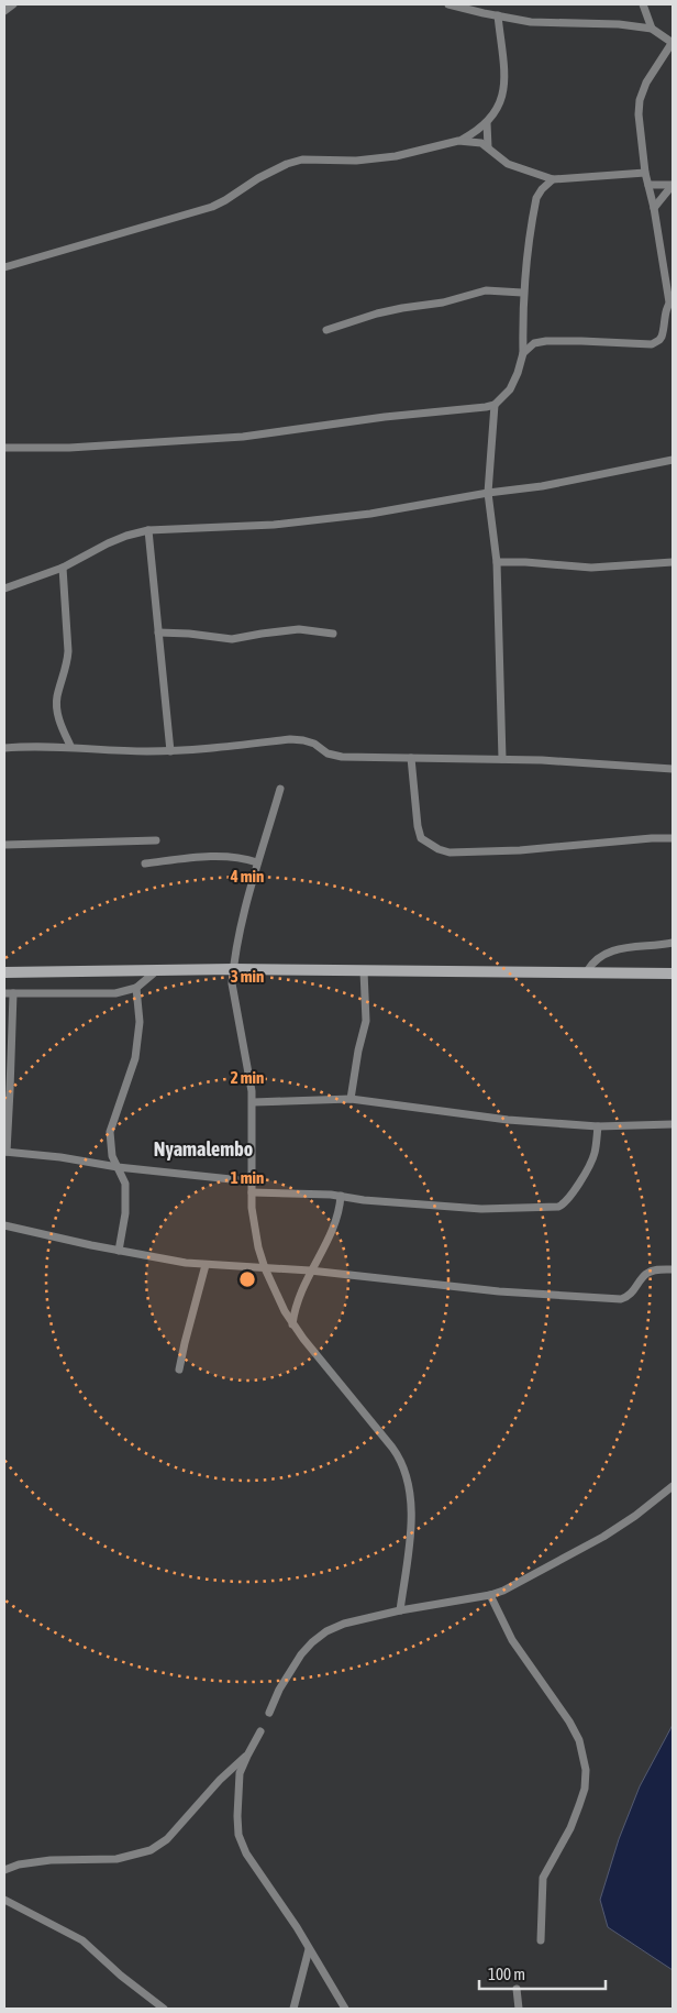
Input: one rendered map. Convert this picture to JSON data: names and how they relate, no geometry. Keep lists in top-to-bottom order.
{
  "districts": ["Nyamalembo"],
  "scale_bar": "100 m",
  "rings": [
    "4 min",
    "3 min",
    "2 min",
    "1 min"
  ]
}
